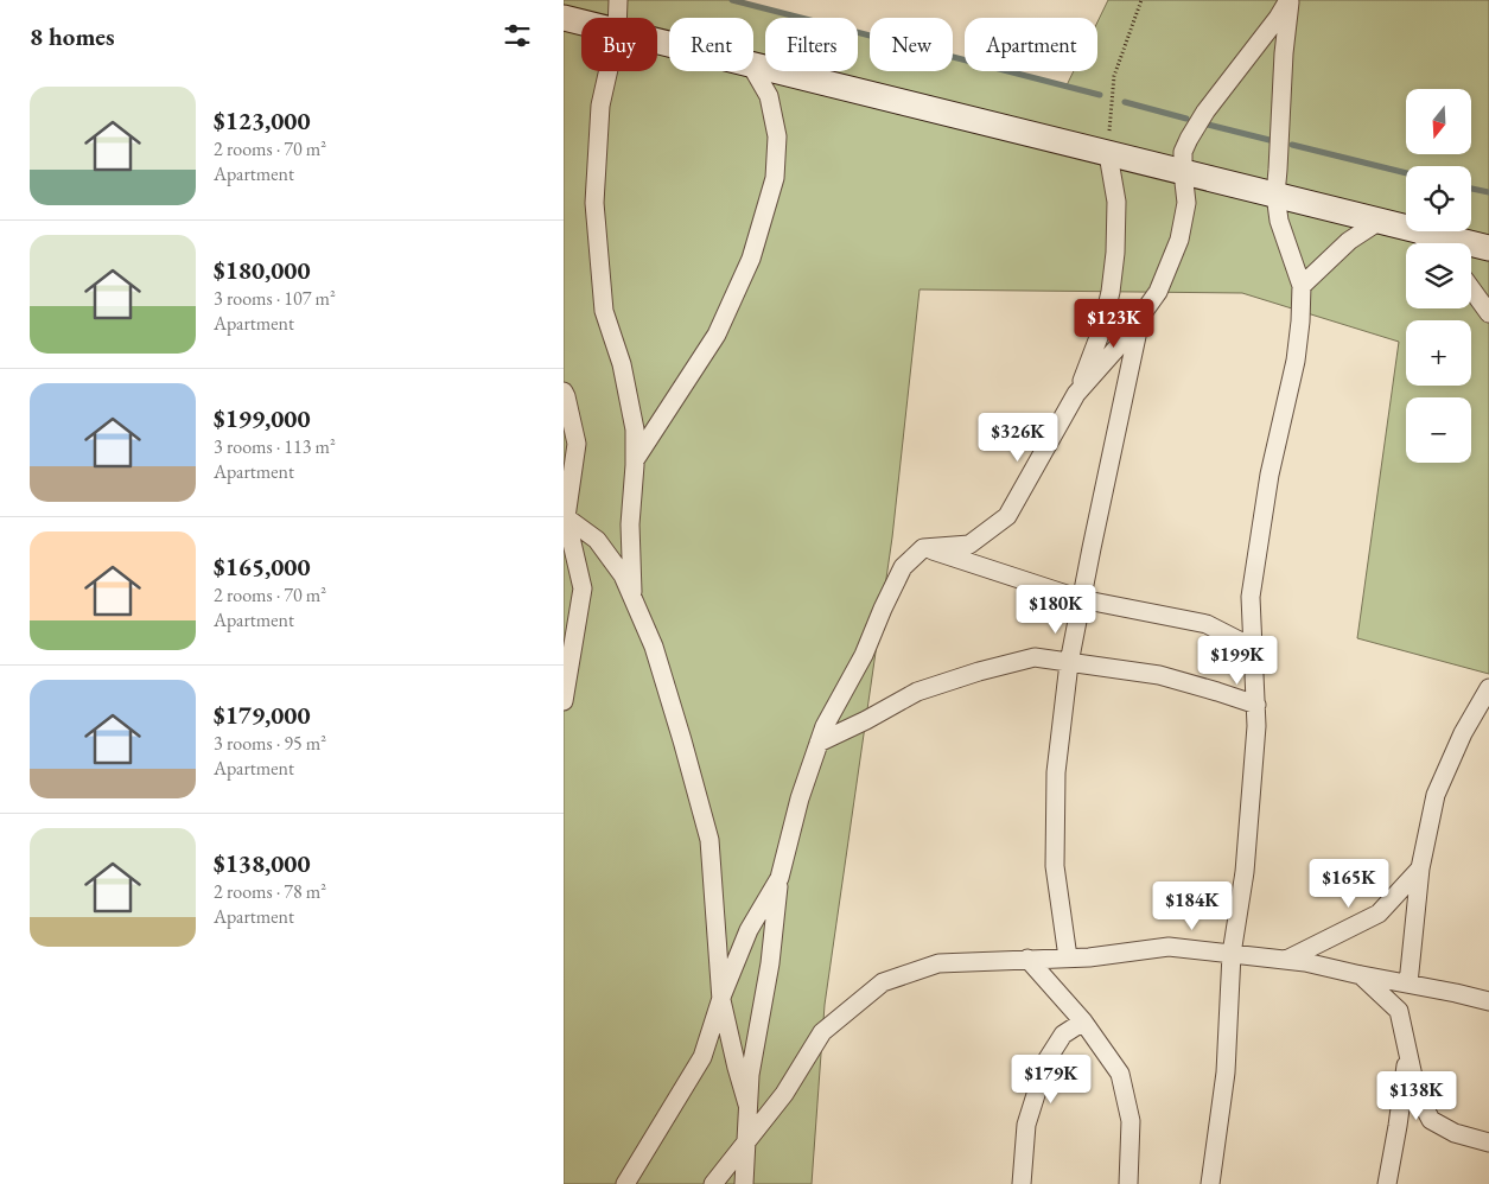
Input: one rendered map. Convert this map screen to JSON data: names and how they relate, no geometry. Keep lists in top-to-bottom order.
{
  "north": "bottom",
  "page": {
    "heading": "8 homes",
    "chip": [
      "Buy",
      "Rent",
      "Filters",
      "New",
      "Apartment"
    ],
    "list": [
      {
        "name": "$123,000",
        "note": "2 rooms · 70 m² · Apartment"
      },
      {
        "name": "$180,000",
        "note": "3 rooms · 107 m² · Apartment"
      },
      {
        "name": "$199,000",
        "note": "3 rooms · 113 m² · Apartment"
      },
      {
        "name": "$165,000",
        "note": "2 rooms · 70 m² · Apartment"
      },
      {
        "name": "$179,000",
        "note": "3 rooms · 95 m² · Apartment"
      },
      {
        "name": "$138,000",
        "note": "2 rooms · 78 m² · Apartment"
      }
    ],
    "map_buttons": ["+", "−"],
    "price": [
      "$123K",
      "$326K",
      "$180K",
      "$199K",
      "$165K",
      "$184K",
      "$179K",
      "$138K"
    ]
  }
}
